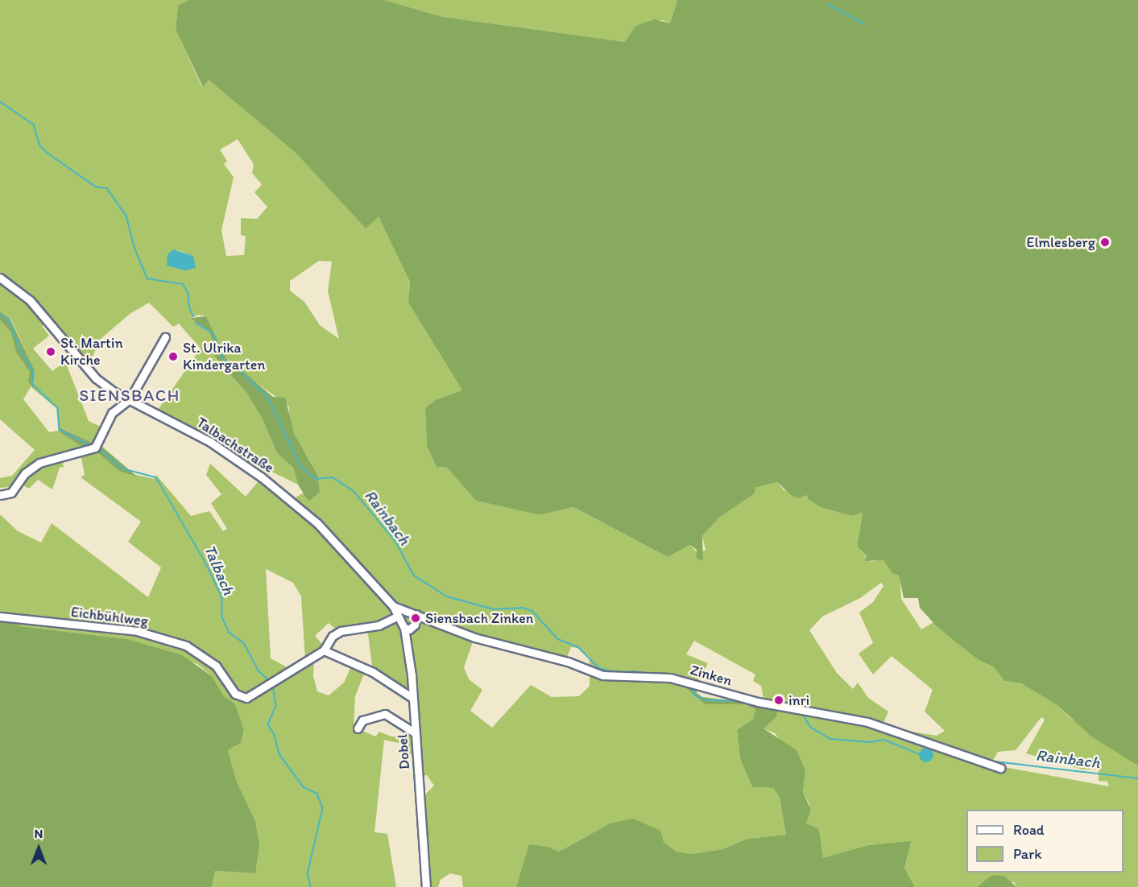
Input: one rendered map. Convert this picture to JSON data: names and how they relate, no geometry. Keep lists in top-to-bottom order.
{
  "streets": {
    "street": [
      "Talbachstraße",
      "Eichbühlweg",
      "Zinken",
      "Dobel"
    ]
  },
  "crossings": [
    ["Talbachstraße", "Eichbühlweg"],
    ["Talbachstraße", "Zinken"],
    ["Talbachstraße", "Dobel"],
    ["Eichbühlweg", "Dobel"]
  ],
  "districts": ["SIENSBACH"],
  "water": ["Rainbach", "Talbach"],
  "places": [
    "Elmlesberg",
    "St. Martin Kirche",
    "St. Ulrika Kindergarten",
    "Siensbach Zinken",
    "inri"
  ],
  "legend": ["Road", "Park"],
  "north": "top"
}
